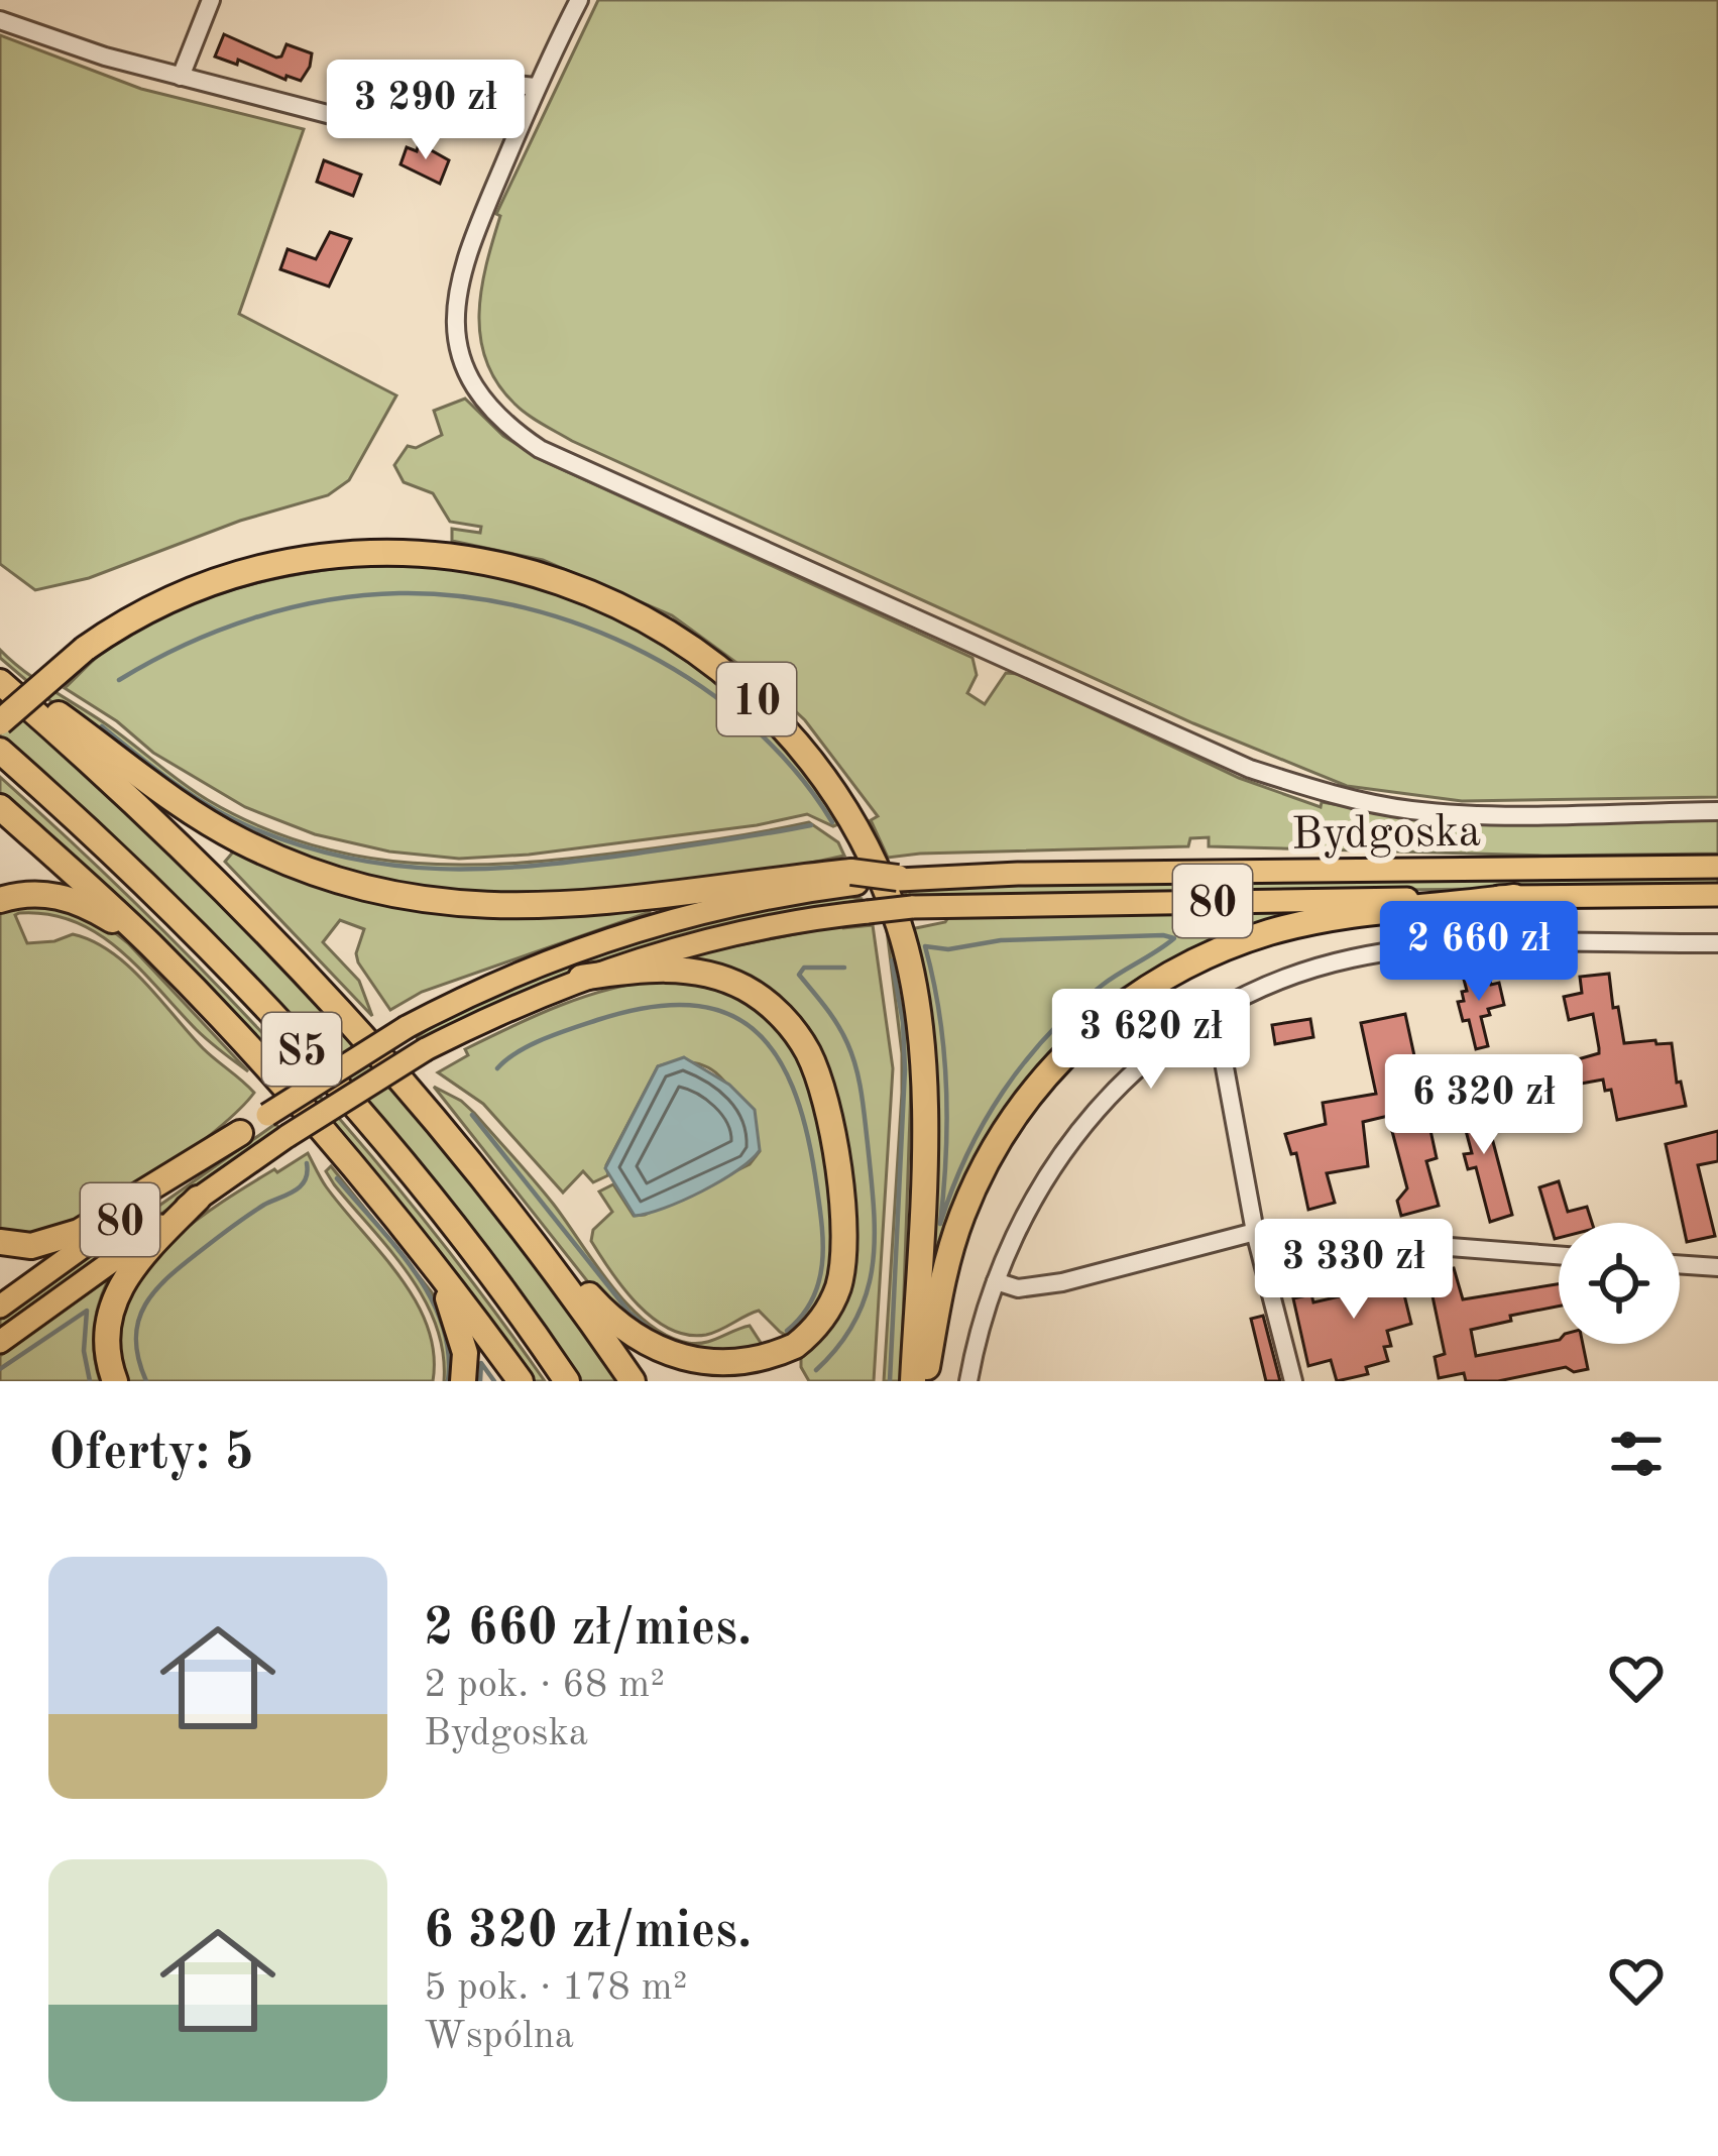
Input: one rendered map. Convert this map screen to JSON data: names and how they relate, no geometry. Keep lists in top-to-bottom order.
{
  "streets": {
    "highway": ["10", "S5"],
    "main road": ["Bydgoska", "80"]
  },
  "crossings": [
    ["Bydgoska", "80"]
  ],
  "page": {
    "price": [
      "3 290 zł",
      "2 660 zł",
      "3 620 zł",
      "6 320 zł",
      "3 330 zł"
    ],
    "heading": "Oferty: 5",
    "list": [
      {
        "name": "2 660 zł/mies.",
        "note": "2 pok. · 68 m² · Bydgoska"
      },
      {
        "name": "6 320 zł/mies.",
        "note": "5 pok. · 178 m² · Wspólna"
      }
    ]
  }
}
